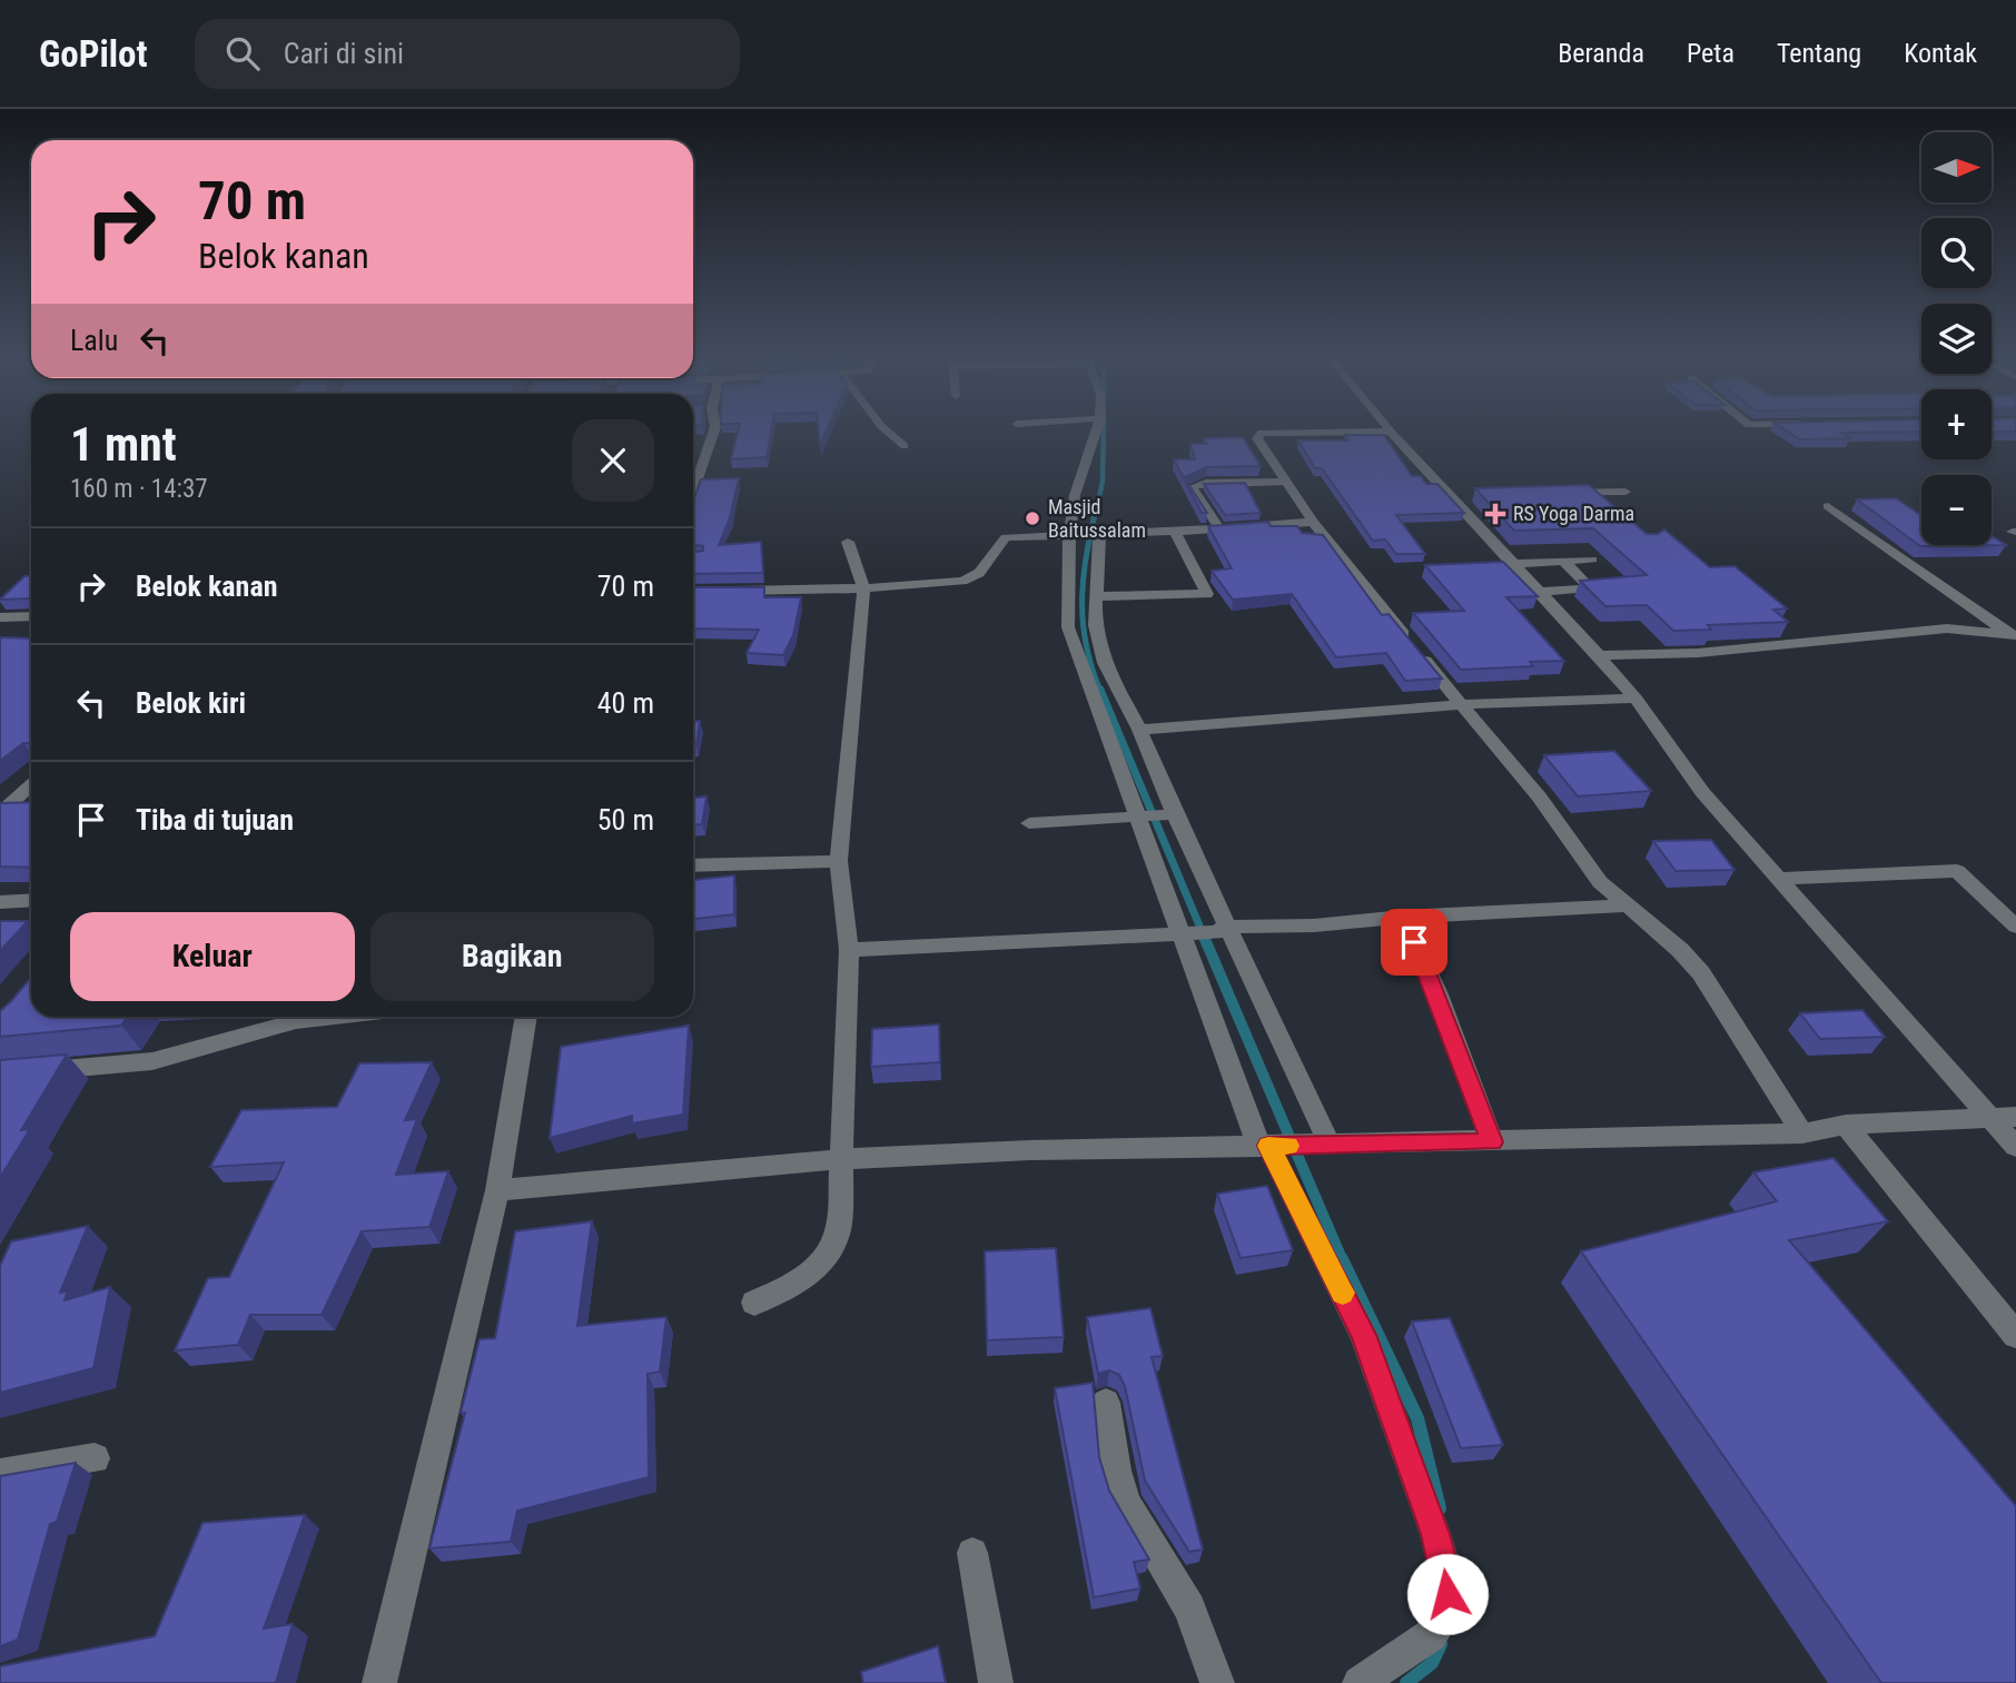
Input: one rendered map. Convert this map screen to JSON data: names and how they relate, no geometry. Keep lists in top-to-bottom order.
{
  "places": {
    "health": ["RS Yoga Darma"],
    "other": ["Masjid Baitussalam"]
  },
  "north": "right",
  "page": {
    "header": "GoPilot",
    "search": "Cari di sini",
    "nav": [
      "Beranda",
      "Peta",
      "Tentang",
      "Kontak"
    ],
    "map_buttons": ["+", "−"],
    "turn": ["70 m", "Belok kanan"],
    "then": "Lalu",
    "heading": ["1 mnt", "160 m · 14:37"],
    "list": [
      {
        "name": "Belok kanan",
        "value": "70 m"
      },
      {
        "name": "Belok kiri",
        "value": "40 m"
      },
      {
        "name": "Tiba di tujuan",
        "value": "50 m"
      }
    ],
    "buttons": ["Keluar", "Bagikan"]
  }
}
